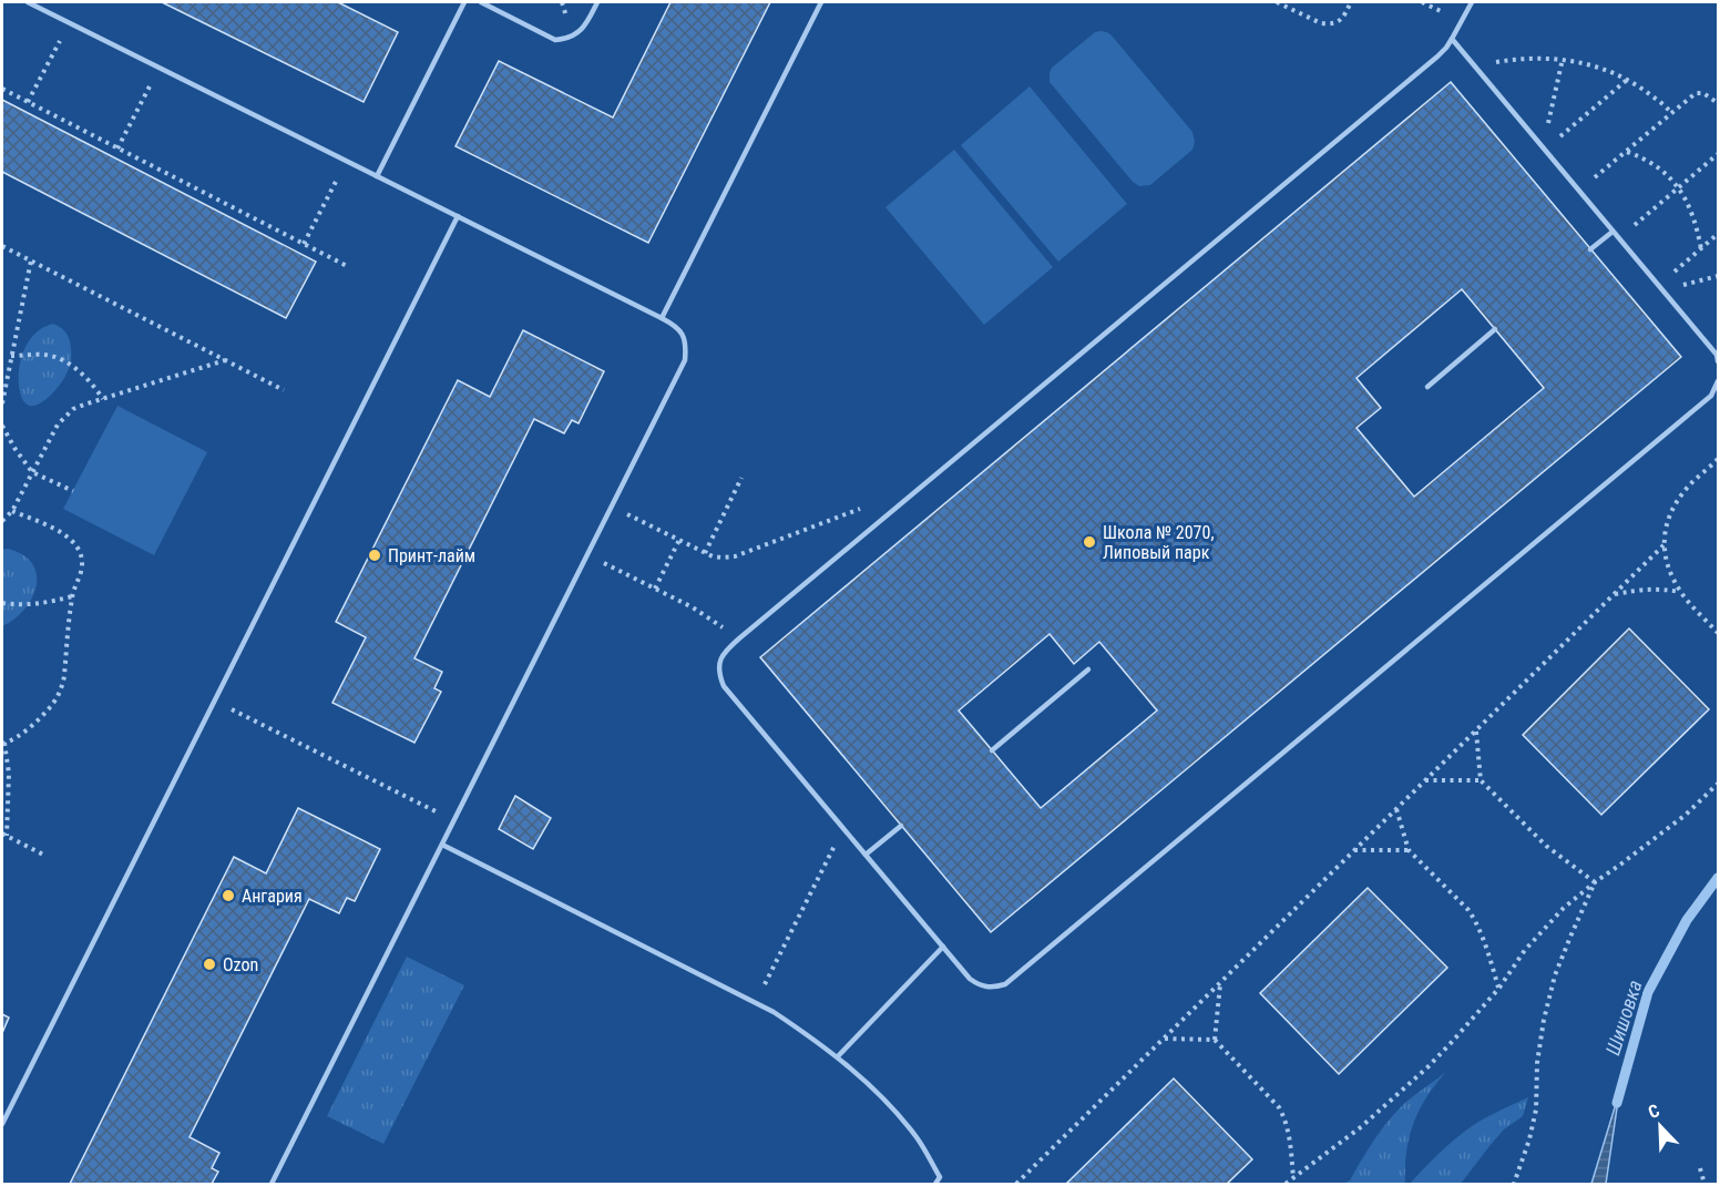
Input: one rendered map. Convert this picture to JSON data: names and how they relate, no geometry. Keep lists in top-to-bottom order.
{
  "water": ["Шишовка"],
  "places": [
    "Школа № 2070, Липовый парк",
    "Принт-лайм",
    "Ангария",
    "Ozon"
  ],
  "north": "top left"
}
